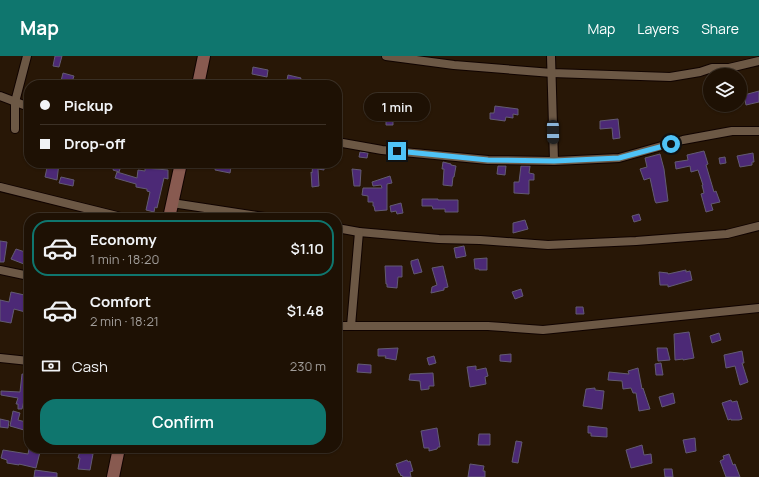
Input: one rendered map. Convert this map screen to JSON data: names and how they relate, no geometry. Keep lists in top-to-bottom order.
{
  "page": {
    "header": "Map",
    "nav": ["Map", "Layers", "Share"],
    "banner": ["Pickup", "Drop-off"],
    "bubble": "1 min",
    "list": [
      {
        "name": "Economy",
        "note": "1 min · 18:20",
        "value": "$1.10"
      },
      {
        "name": "Comfort",
        "note": "2 min · 18:21",
        "value": "$1.48"
      }
    ],
    "pay": ["Cash", "230 m"],
    "buttons": "Confirm"
  }
}
